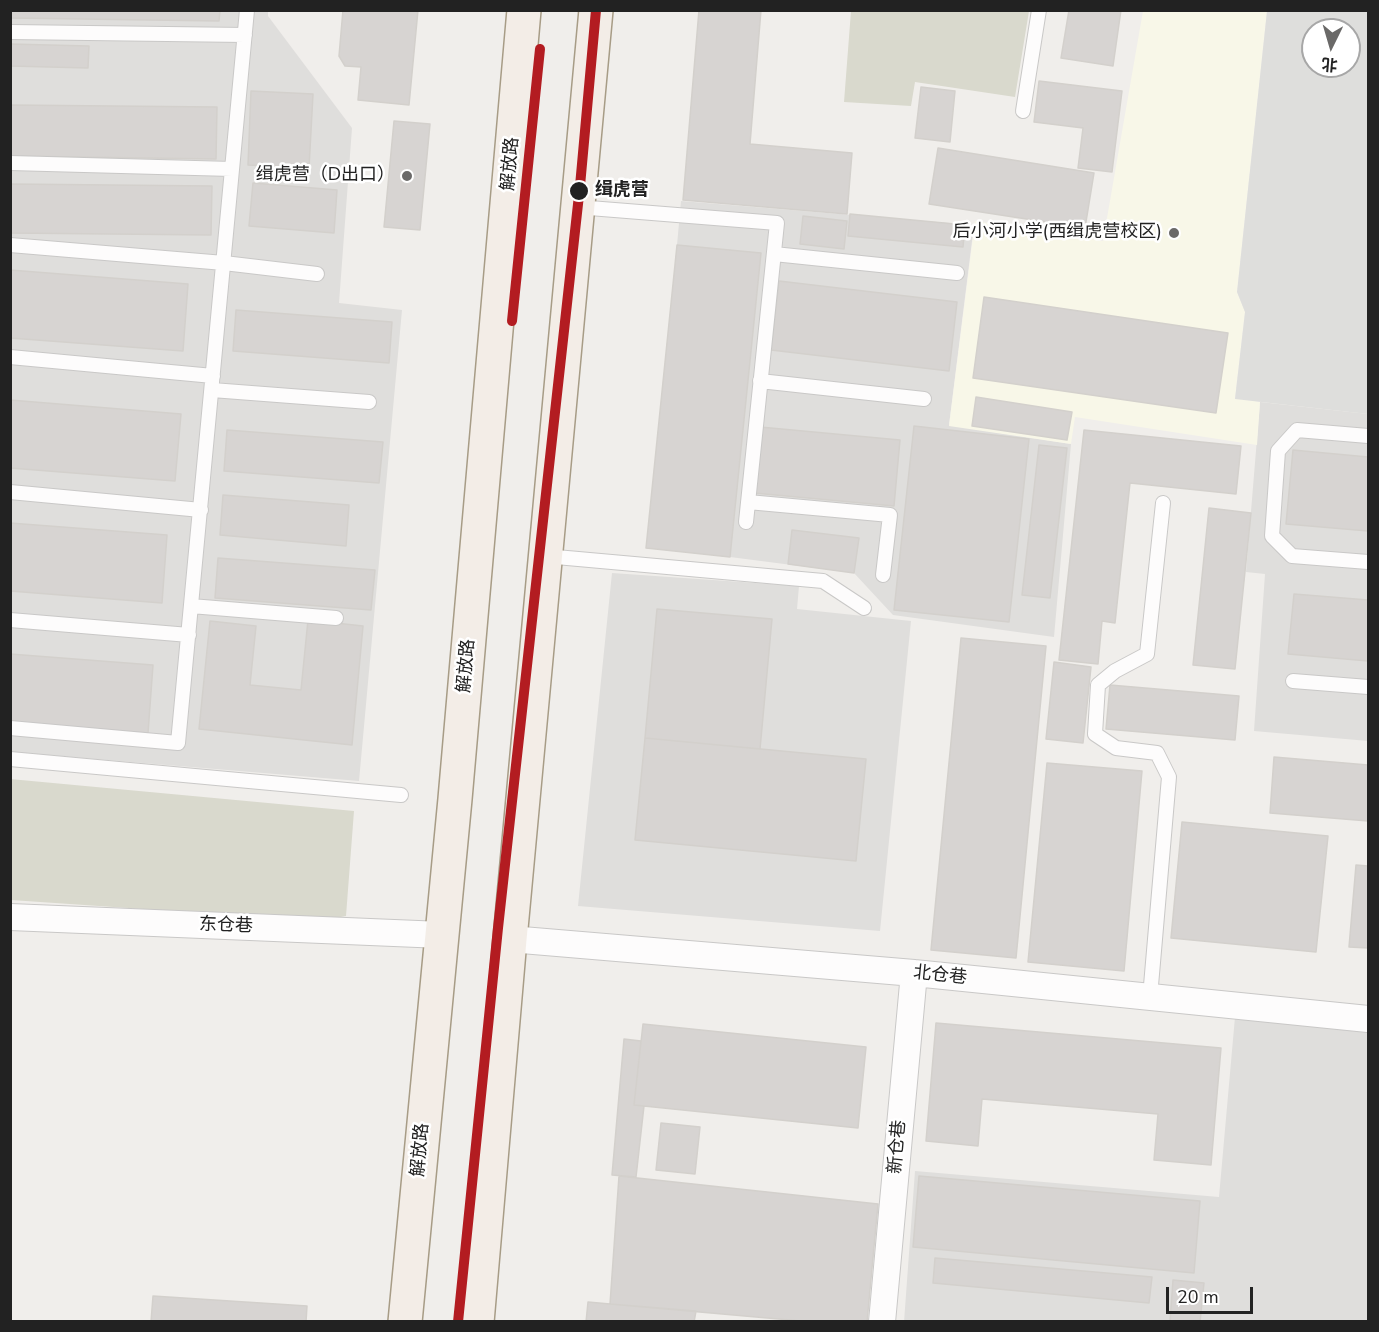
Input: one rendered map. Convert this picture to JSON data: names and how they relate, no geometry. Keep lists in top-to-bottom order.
{
  "streets": {
    "main road": ["解放路"],
    "street": ["东仓巷", "北仓巷", "新仓巷"]
  },
  "crossings": [
    ["解放路", "东仓巷"],
    ["北仓巷", "新仓巷"]
  ],
  "places": ["缉虎营（D出口）", "缉虎营", "后小河小学(西缉虎营校区)"],
  "scale_bar": "20 m",
  "north": "bottom"
}
